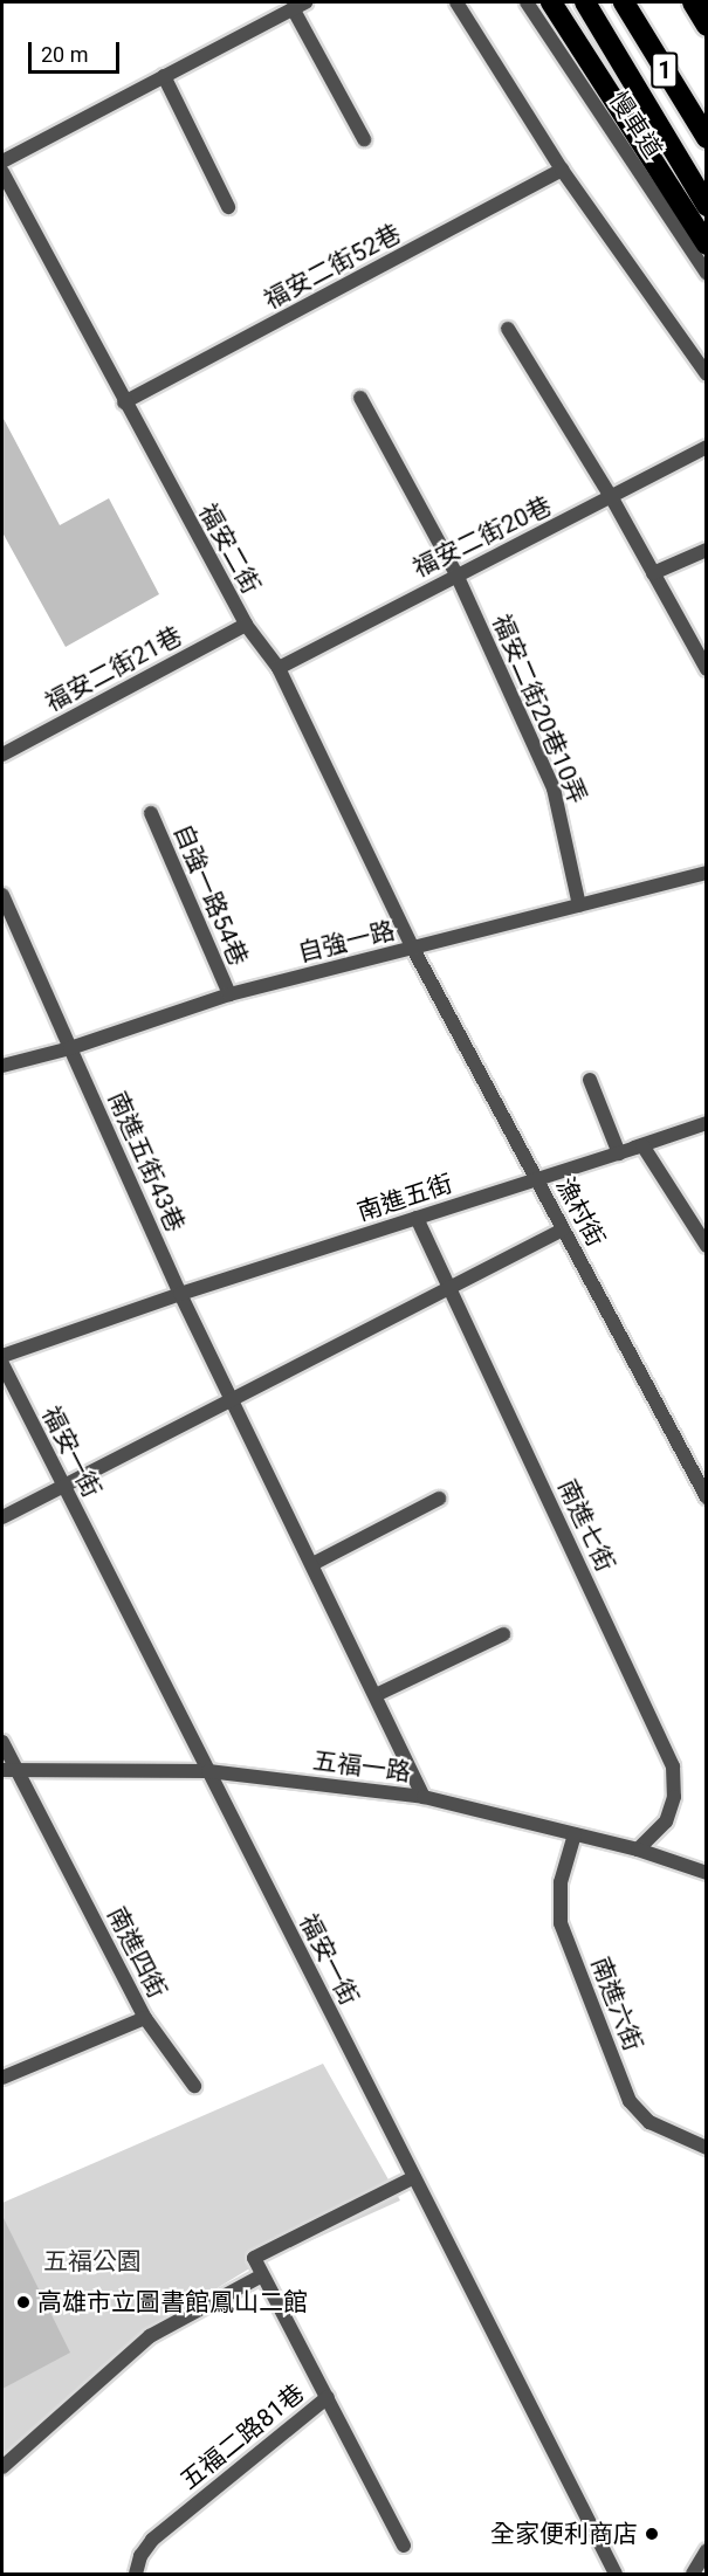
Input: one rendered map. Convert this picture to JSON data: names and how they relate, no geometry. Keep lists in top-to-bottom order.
{
  "streets": {
    "highway": ["1"],
    "street": [
      "慢車道",
      "福安二街52巷",
      "福安二街20巷",
      "福安二街",
      "福安二街21巷",
      "福安二街20巷10弄",
      "自強一路54巷",
      "自強一路",
      "南進五街43巷",
      "南進五街",
      "漁村街",
      "福安一街",
      "南進七街",
      "五福一路",
      "南進四街",
      "南進六街",
      "五福二路81巷"
    ]
  },
  "crossings": [
    ["福安二街52巷", "福安二街"],
    ["福安二街20巷", "福安二街"],
    ["福安二街20巷", "福安二街20巷10弄"],
    ["福安二街", "福安二街21巷"],
    ["福安二街", "自強一路"],
    ["福安二街", "漁村街"],
    ["福安二街20巷10弄", "自強一路"],
    ["自強一路54巷", "自強一路"],
    ["自強一路", "南進五街43巷"],
    ["自強一路", "漁村街"],
    ["南進五街43巷", "南進五街"],
    ["南進五街", "漁村街"],
    ["南進五街", "南進七街"],
    ["福安一街", "五福一路"],
    ["南進七街", "五福一路"],
    ["五福一路", "南進四街"],
    ["五福一路", "南進六街"]
  ],
  "parks": ["五福公園"],
  "places": ["高雄市立圖書館鳳山二館", "全家便利商店"],
  "scale_bar": "20 m"
}
